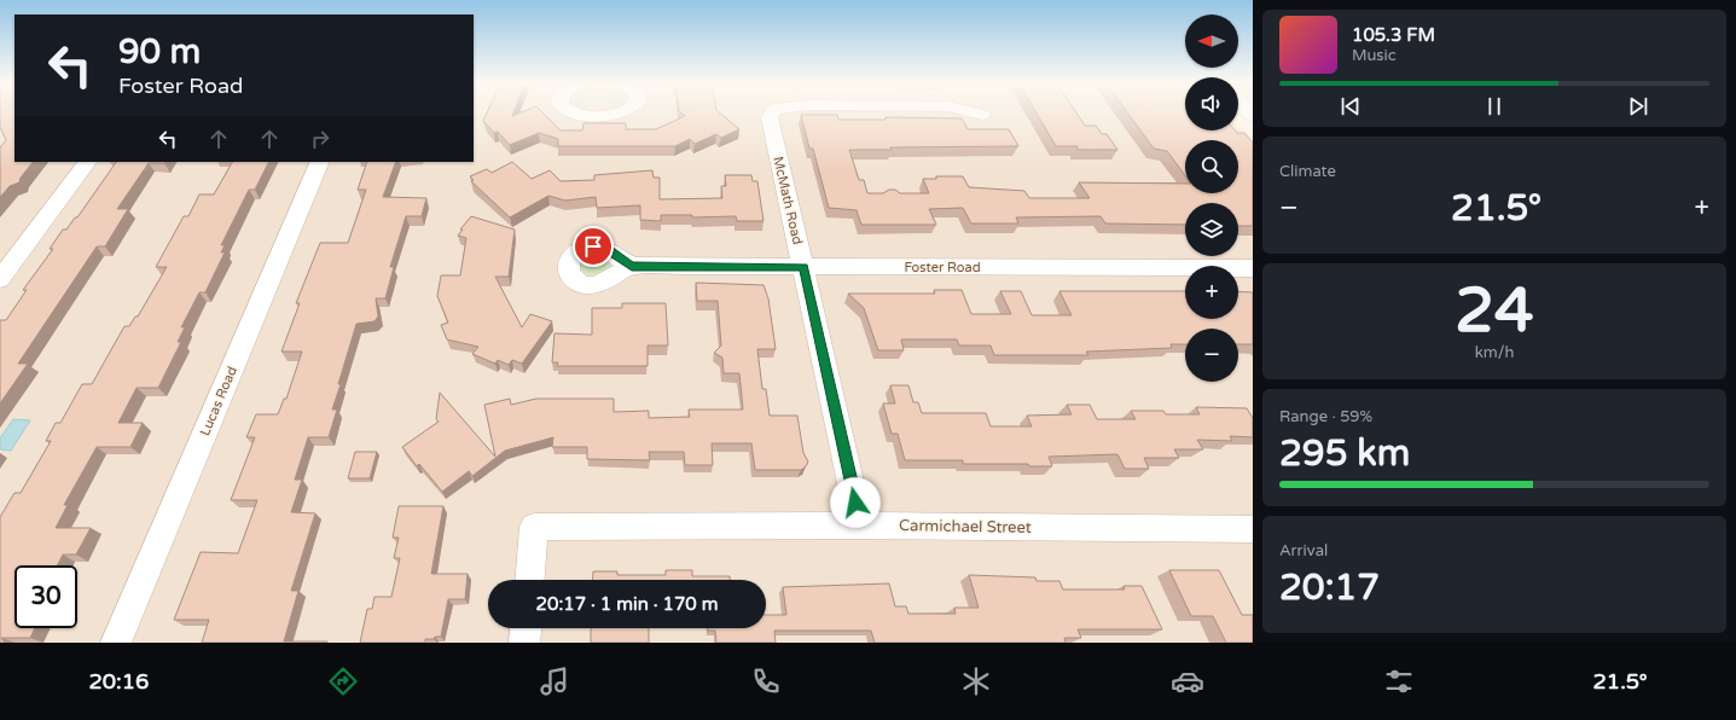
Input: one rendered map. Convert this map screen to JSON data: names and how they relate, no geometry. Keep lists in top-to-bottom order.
{
  "streets": {
    "street": [
      "McMath Road",
      "Foster Road",
      "Lucas Road",
      "Carmichael Street"
    ]
  },
  "crossings": [
    ["McMath Road", "Foster Road"],
    ["McMath Road", "Carmichael Street"]
  ],
  "north": "left",
  "page": {
    "map_buttons": ["+", "−"],
    "turn": ["90 m", "Foster Road"],
    "song": ["105.3 FM", "Music"],
    "tile": [
      "Climate",
      ["24", "km/h"],
      ["Range · 59%", "295 km"],
      ["Arrival", "20:17"]
    ],
    "heat": ["−", "21.5°", "+"],
    "limit": "30",
    "trip": "20:17 · 1 min · 170 m",
    "tabs": ["20:16", "21.5°"]
  }
}
